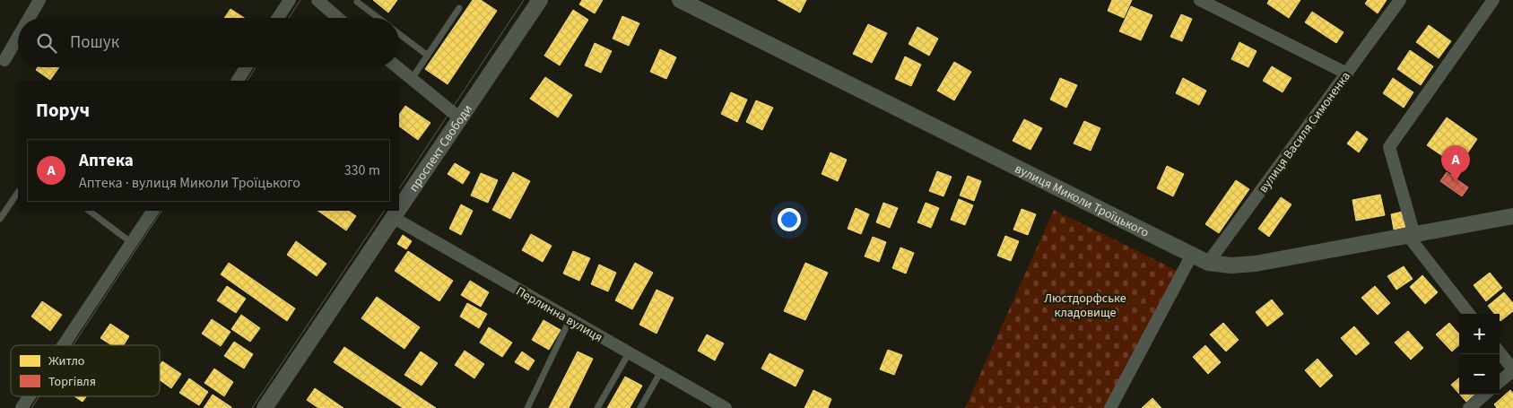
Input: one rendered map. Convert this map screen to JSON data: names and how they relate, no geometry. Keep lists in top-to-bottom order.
{
  "streets": {
    "street": [
      "вулиця Василя Симоненка",
      "проспект Свободи",
      "вулиця Миколи Троїцького",
      "Перлинна вулиця"
    ]
  },
  "crossings": [
    ["вулиця Василя Симоненка", "вулиця Миколи Троїцького"],
    ["проспект Свободи", "Перлинна вулиця"]
  ],
  "parks": ["Люстдорфське кладовище"],
  "legend": ["Житло", "Торгівля"],
  "page": {
    "search": "Пошук",
    "heading": "Поруч",
    "list": [
      {
        "mark": "A",
        "name": "Аптека",
        "note": "Аптека · вулиця Миколи Троїцького",
        "value": "330 m"
      }
    ],
    "pins": "A",
    "map_buttons": ["+", "−"]
  }
}
